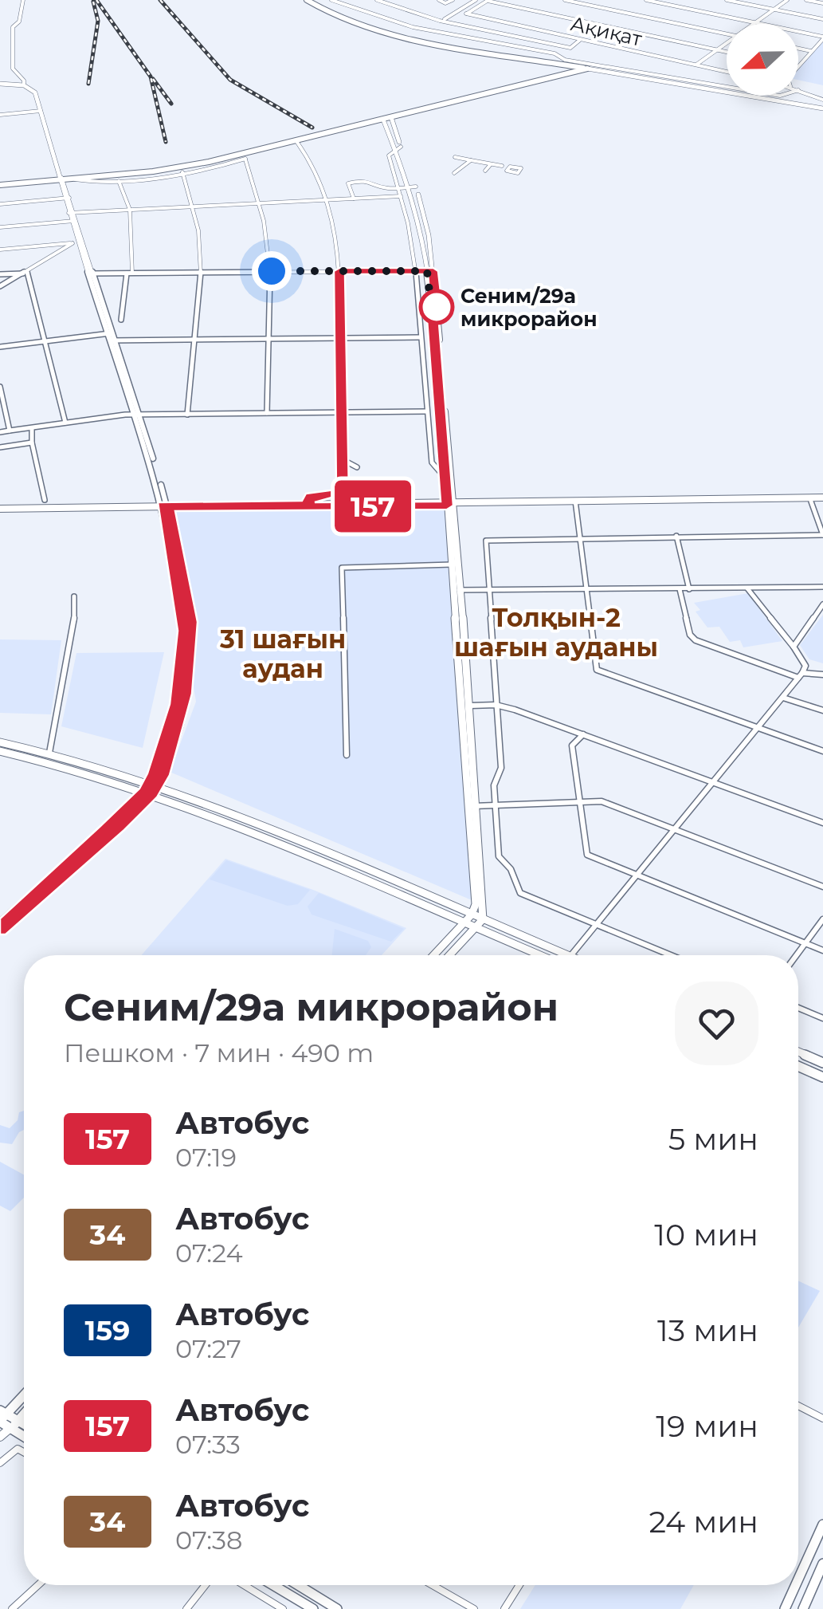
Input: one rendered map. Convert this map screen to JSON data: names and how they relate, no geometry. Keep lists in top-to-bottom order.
{
  "streets": {
    "street": ["Ақиқат"]
  },
  "districts": ["Толқын-2 шағын ауданы", "31 шағын аудан"],
  "places": ["Сеним/29а микрорайон"],
  "lines": ["bus line 157"],
  "north": "left",
  "page": {
    "on_map": "157",
    "heading": ["Сеним/29а микрорайон", "Пешком · 7 мин · 490 m"],
    "list": [
      {
        "mark": "157",
        "name": "Автобус",
        "note": "07:19",
        "value": "5 мин"
      },
      {
        "mark": "34",
        "name": "Автобус",
        "note": "07:24",
        "value": "10 мин"
      },
      {
        "mark": "159",
        "name": "Автобус",
        "note": "07:27",
        "value": "13 мин"
      },
      {
        "mark": "157",
        "name": "Автобус",
        "note": "07:33",
        "value": "19 мин"
      },
      {
        "mark": "34",
        "name": "Автобус",
        "note": "07:38",
        "value": "24 мин"
      }
    ]
  }
}
